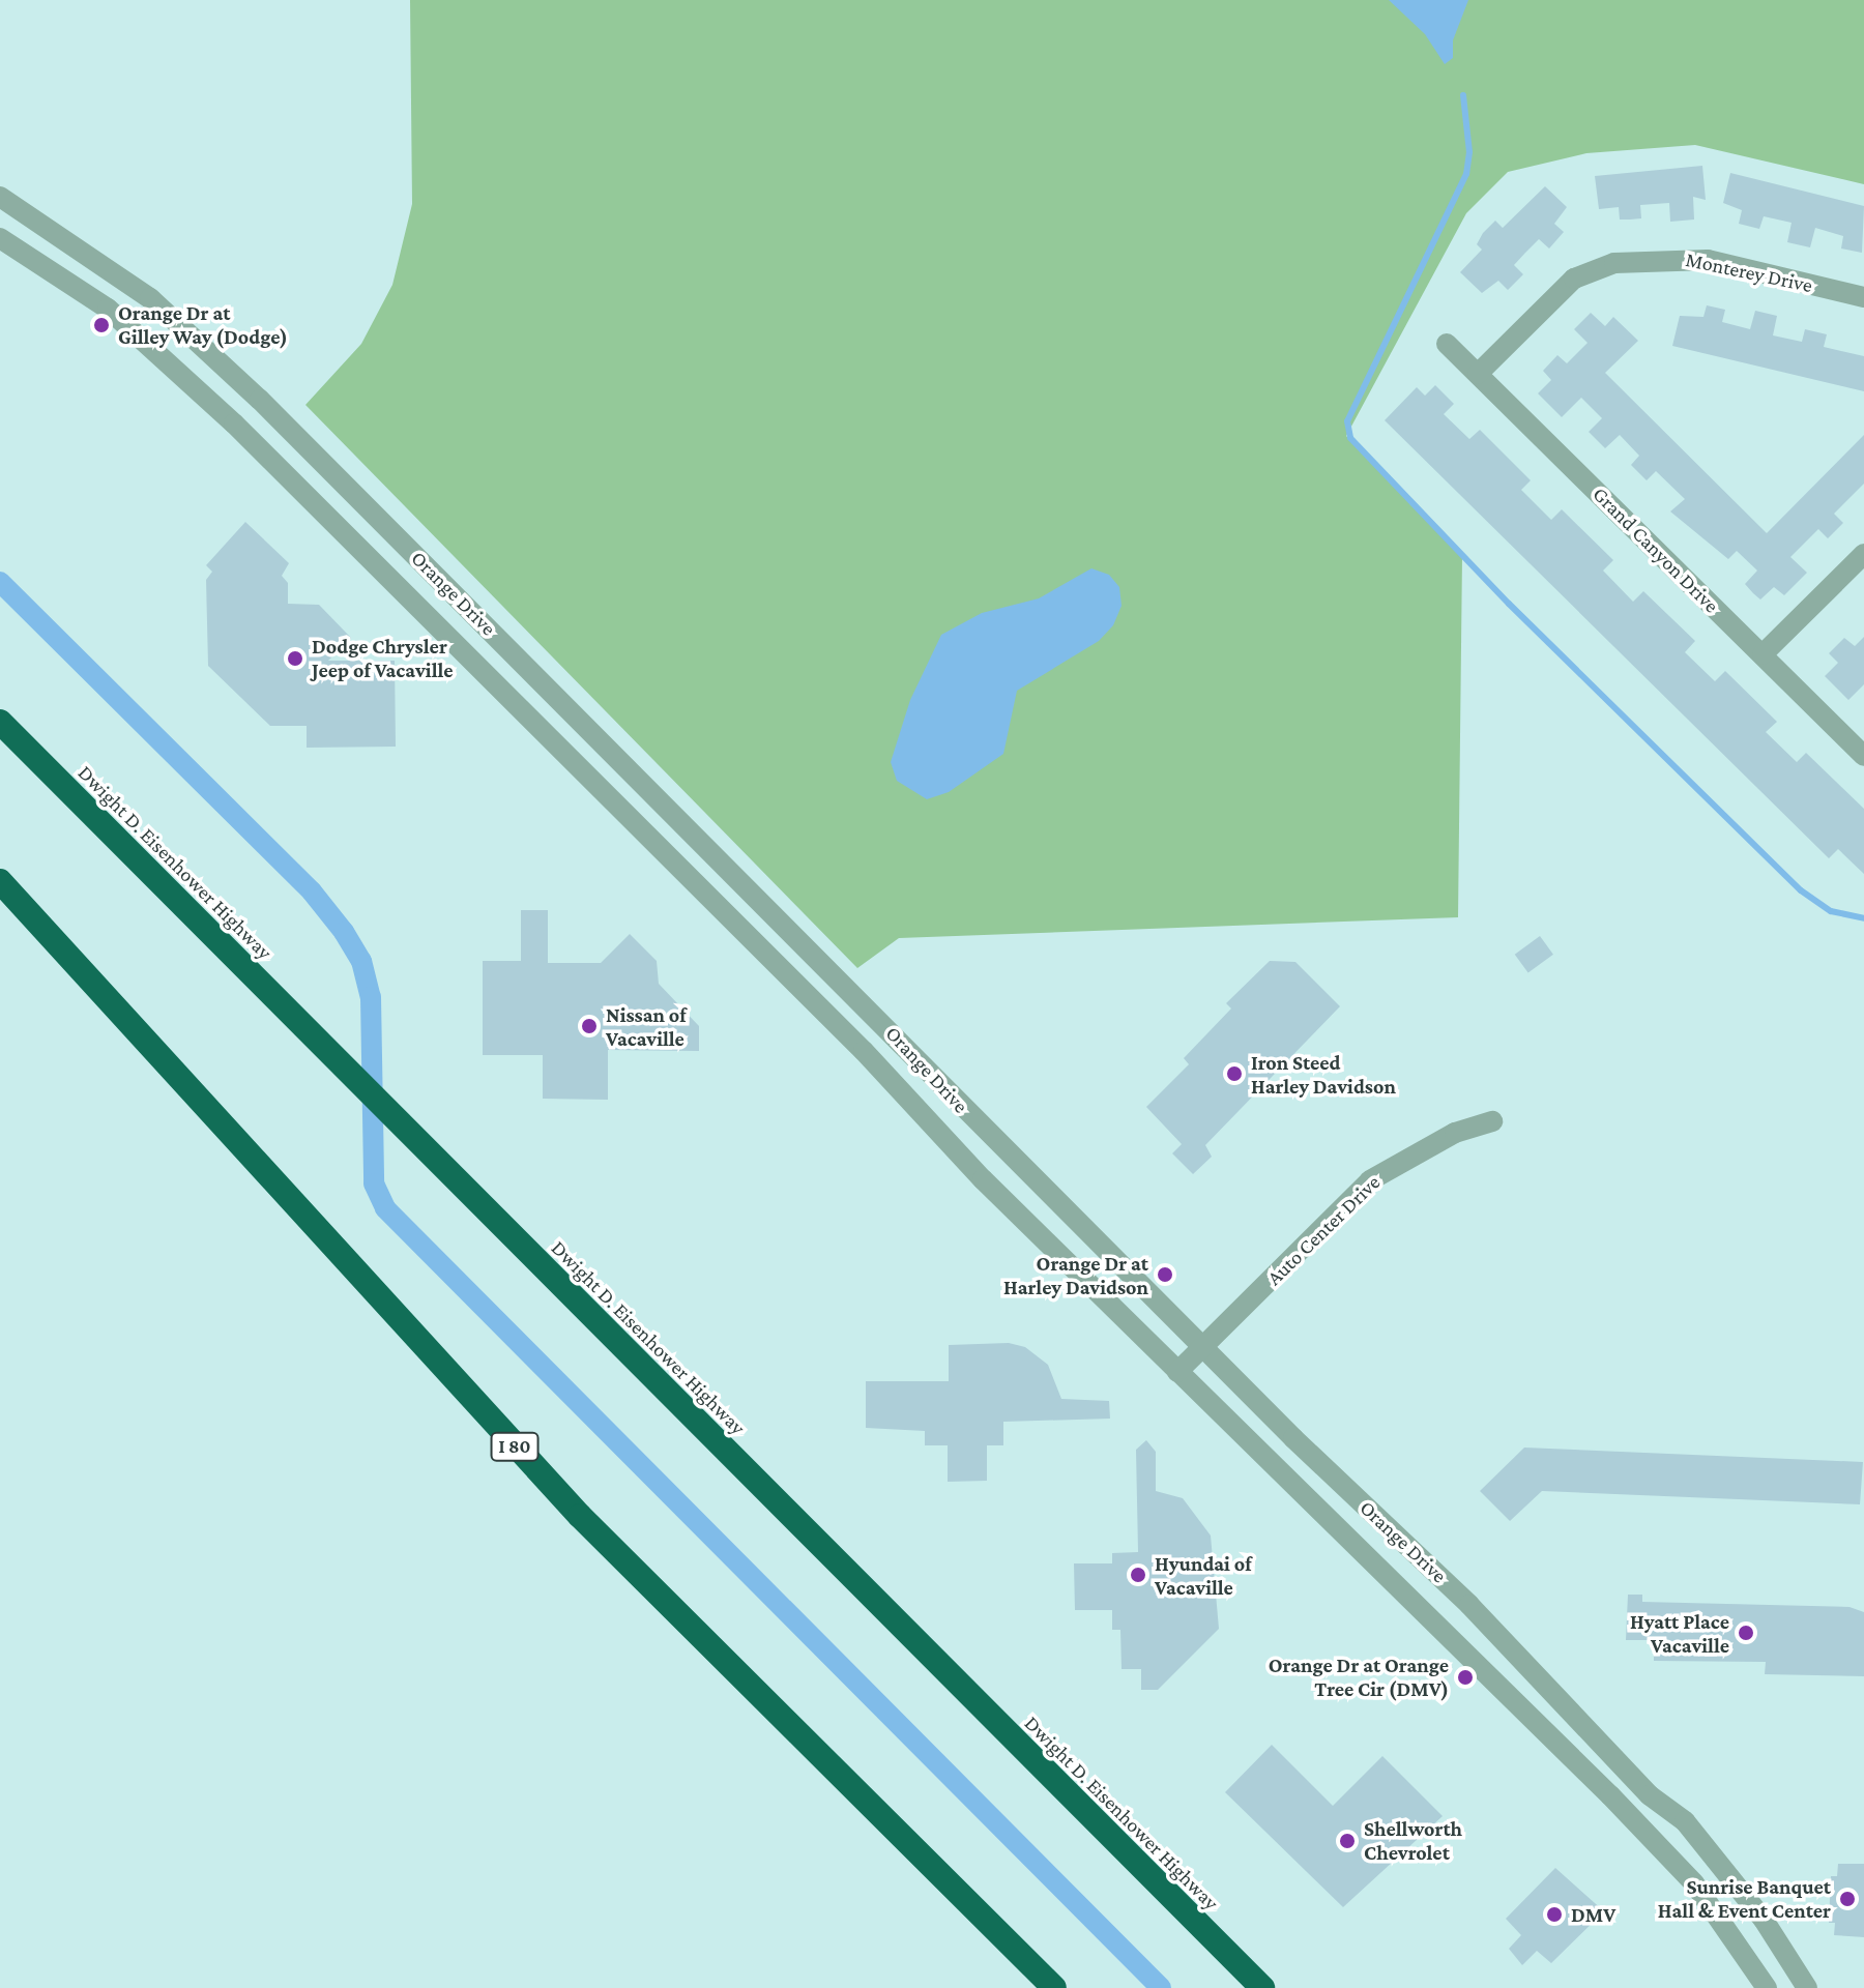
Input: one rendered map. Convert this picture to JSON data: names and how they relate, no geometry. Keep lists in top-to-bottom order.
{
  "streets": {
    "highway": ["Dwight D. Eisenhower Highway", "I 80"],
    "street": [
      "Monterey Drive",
      "Grand Canyon Drive",
      "Orange Drive",
      "Auto Center Drive"
    ]
  },
  "crossings": [
    ["Monterey Drive", "Grand Canyon Drive"],
    ["Orange Drive", "Auto Center Drive"]
  ],
  "places": [
    "Orange Dr at Gilley Way (Dodge)",
    "Dodge Chrysler Jeep of Vacaville",
    "Nissan of Vacaville",
    "Iron Steed Harley Davidson",
    "Orange Dr at Harley Davidson",
    "Hyundai of Vacaville",
    "Hyatt Place Vacaville",
    "Orange Dr at Orange Tree Cir (DMV)",
    "Shellworth Chevrolet",
    "Sunrise Banquet Hall & Event Center",
    "DMV"
  ]
}
